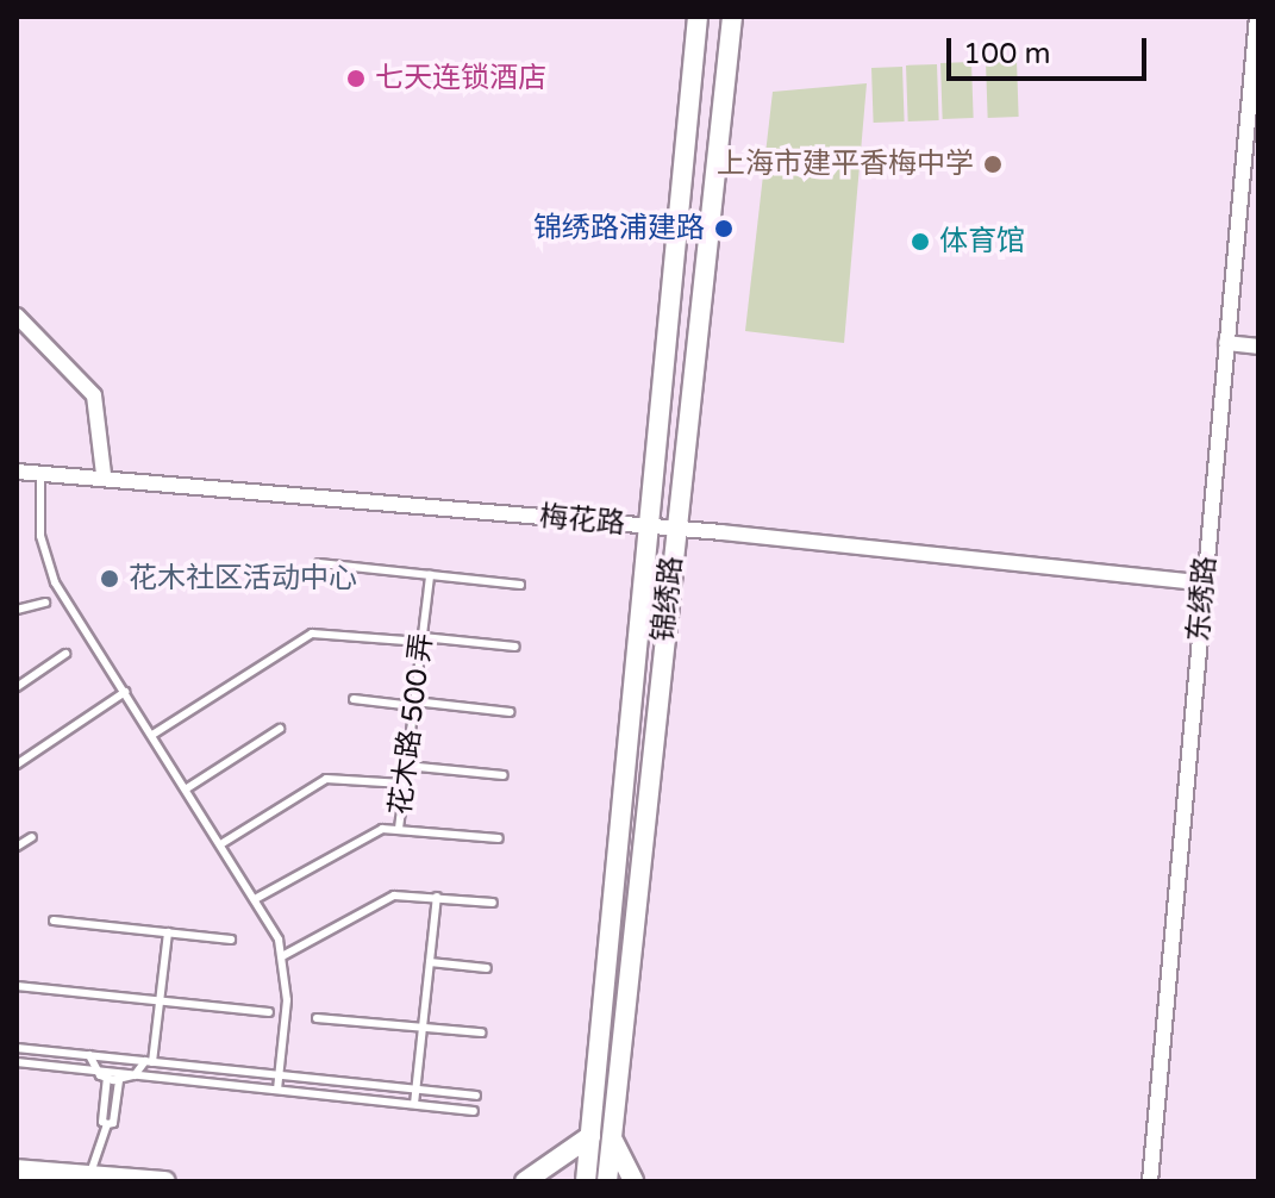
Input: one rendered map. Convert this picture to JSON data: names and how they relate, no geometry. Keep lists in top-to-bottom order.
{
  "streets": {
    "main road": ["锦绣路"],
    "street": ["梅花路", "东绣路"],
    "lane": ["花木路 500 弄"]
  },
  "crossings": [
    ["梅花路", "锦绣路"],
    ["梅花路", "东绣路"]
  ],
  "places": [
    "七天连锁酒店",
    "上海市建平香梅中学",
    "锦绣路浦建路",
    "体育馆",
    "花木社区活动中心"
  ],
  "scale_bar": "100 m"
}
